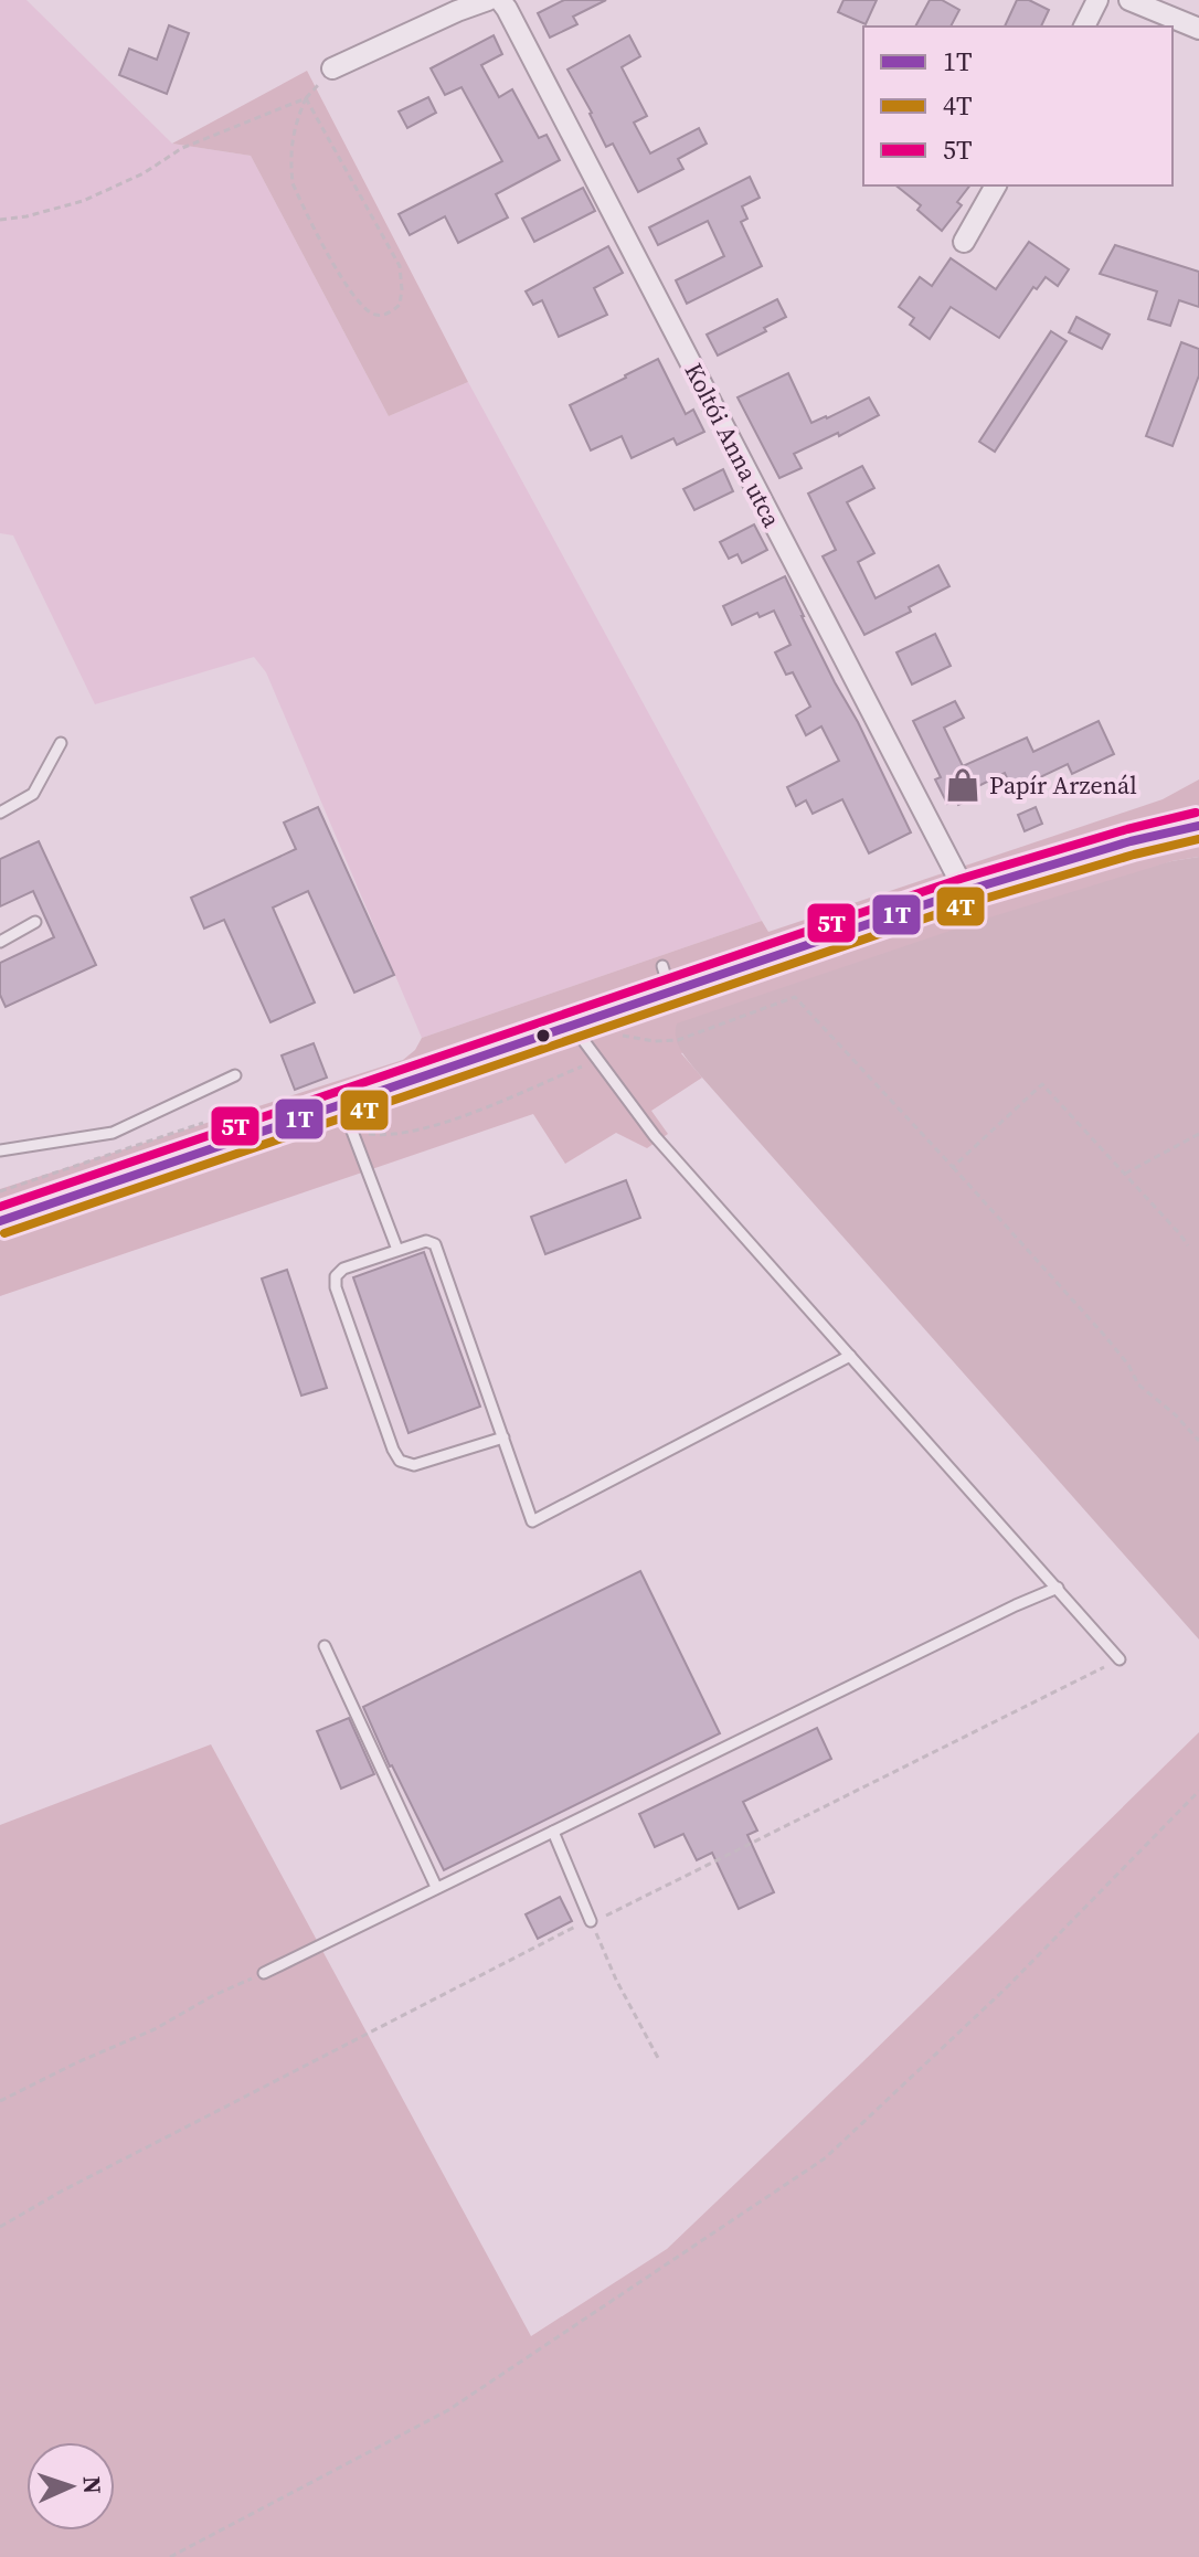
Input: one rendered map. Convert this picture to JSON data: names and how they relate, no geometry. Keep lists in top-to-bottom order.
{
  "streets": {
    "street": ["Koltói Anna utca"]
  },
  "places": {
    "shop": ["Papír Arzenál"]
  },
  "lines": ["transit line 5T", "transit line 1T", "transit line 4T"],
  "legend": ["1T", "4T", "5T"],
  "north": "right"
}
